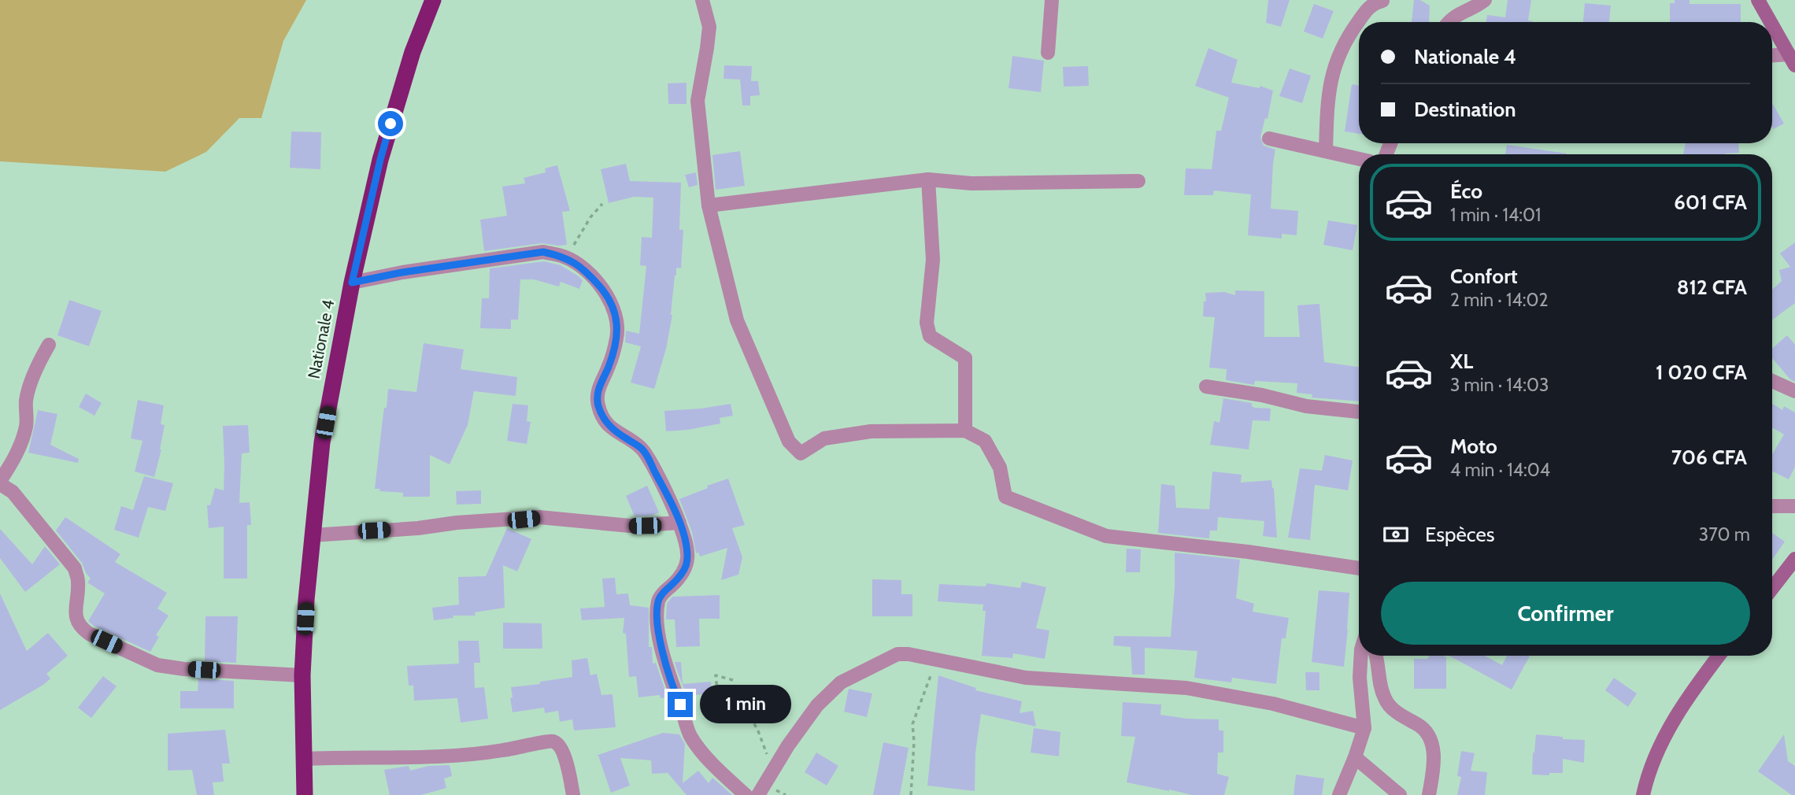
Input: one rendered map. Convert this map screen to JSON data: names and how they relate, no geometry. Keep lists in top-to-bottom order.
{
  "streets": {
    "highway": ["Nationale 4"]
  },
  "page": {
    "banner": ["Nationale 4", "Destination"],
    "list": [
      {
        "name": "Éco",
        "note": "1 min · 14:01",
        "value": "601 CFA"
      },
      {
        "name": "Confort",
        "note": "2 min · 14:02",
        "value": "812 CFA"
      },
      {
        "name": "XL",
        "note": "3 min · 14:03",
        "value": "1 020 CFA"
      },
      {
        "name": "Moto",
        "note": "4 min · 14:04",
        "value": "706 CFA"
      }
    ],
    "pay": ["Espèces", "370 m"],
    "buttons": "Confirmer",
    "bubble": "1 min"
  }
}
